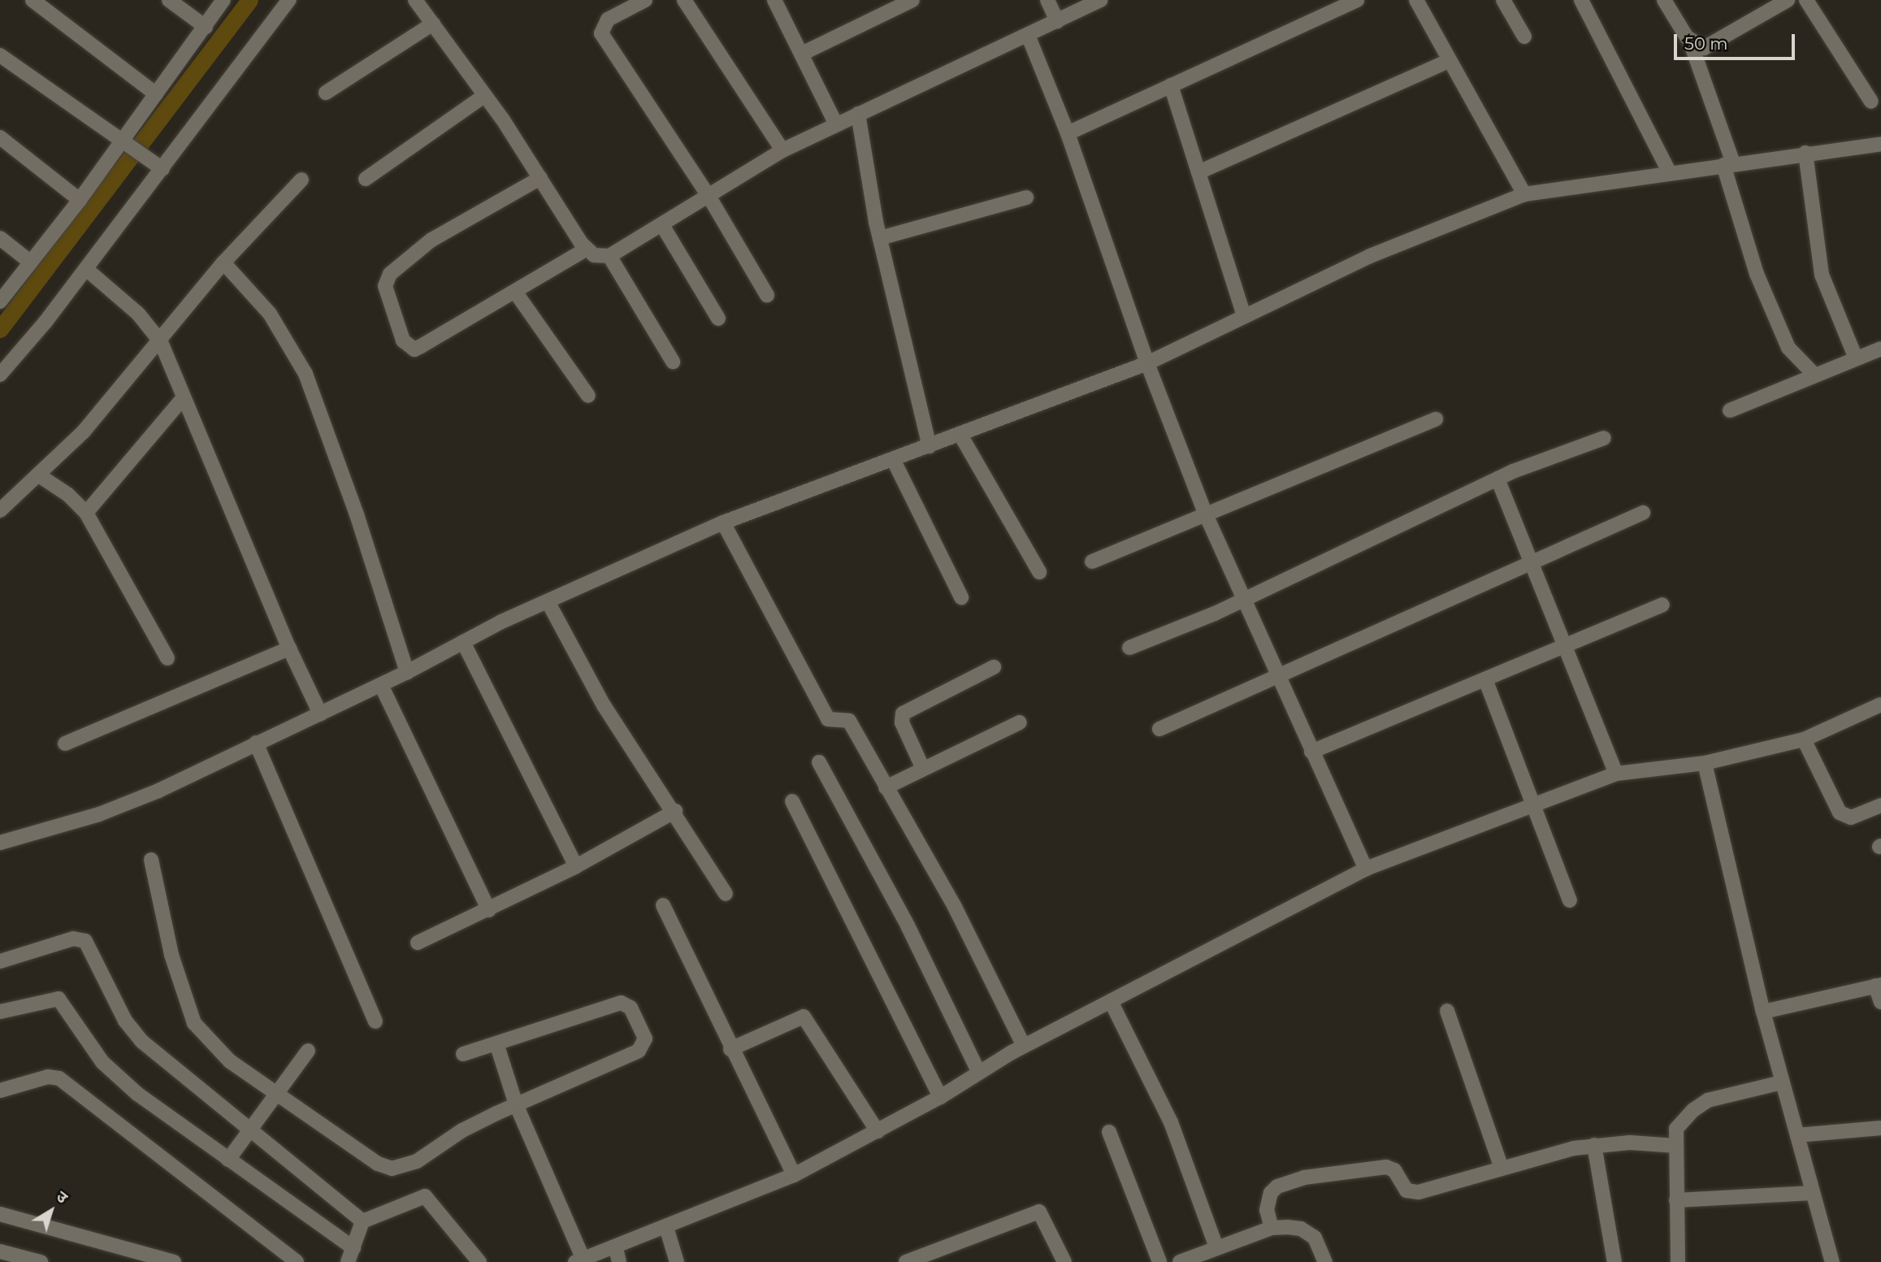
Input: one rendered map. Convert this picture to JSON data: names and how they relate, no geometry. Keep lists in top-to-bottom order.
{
  "scale_bar": "50 m",
  "north": "top right"
}
